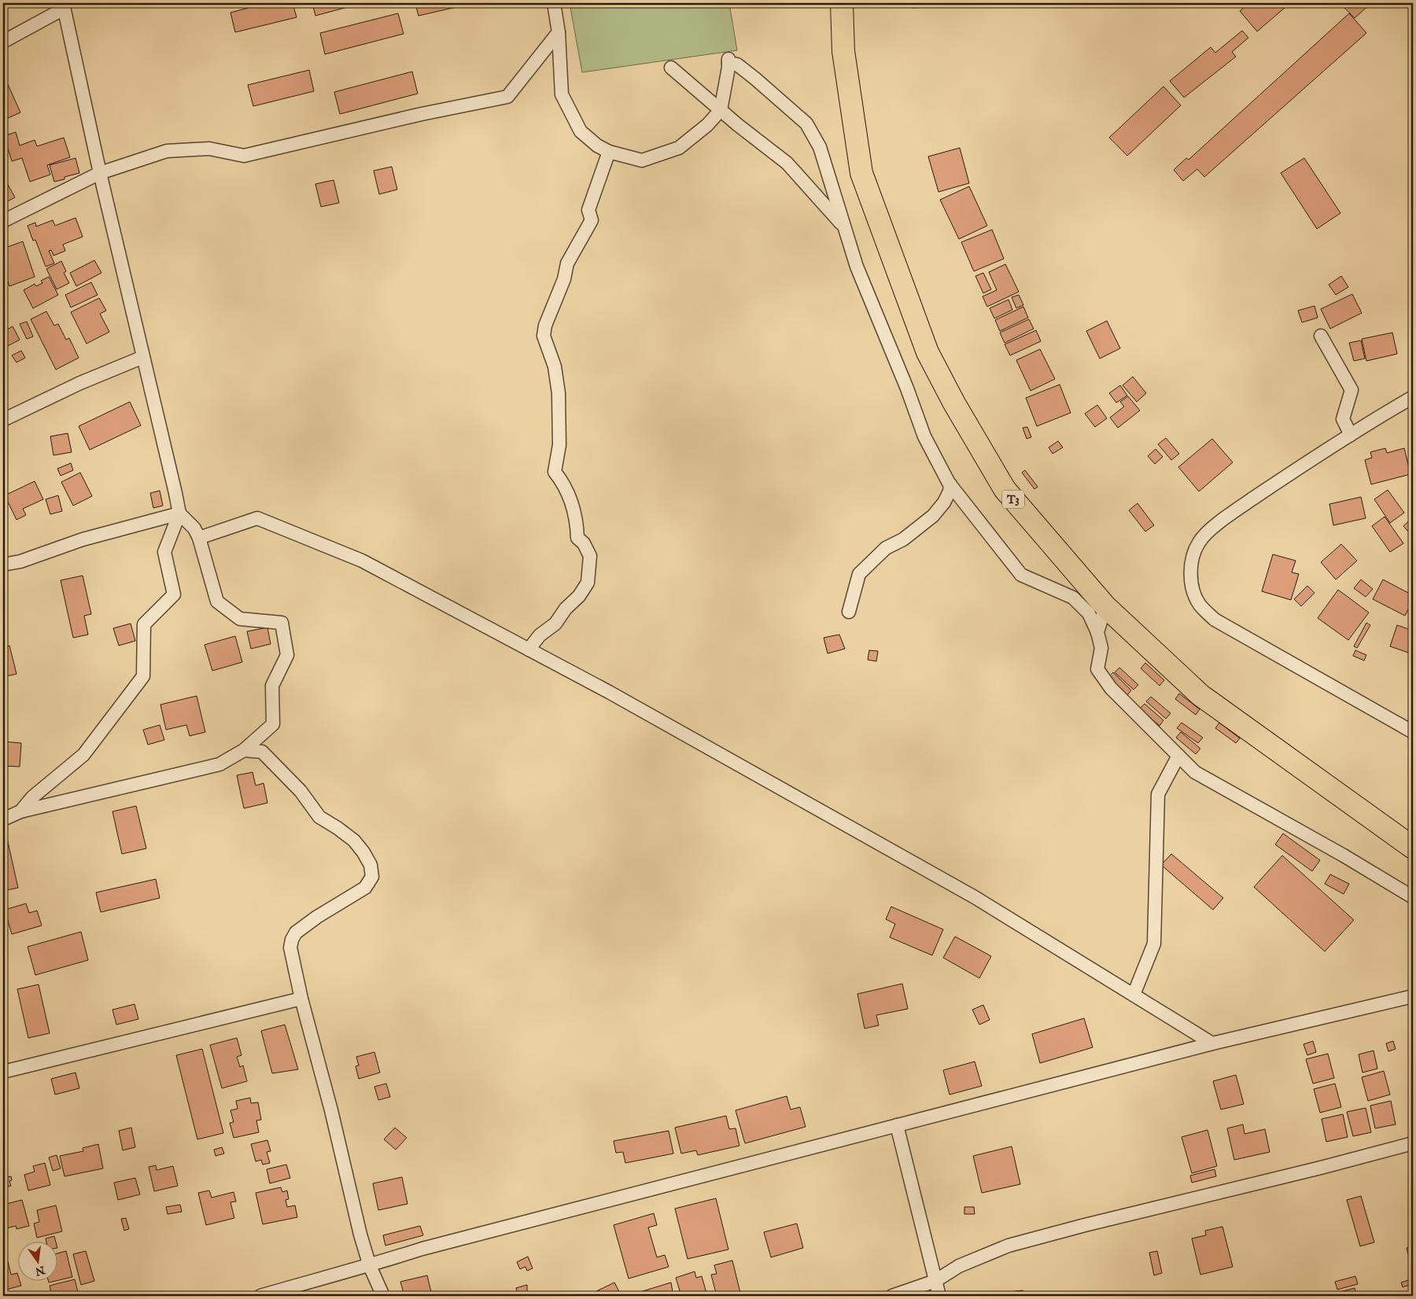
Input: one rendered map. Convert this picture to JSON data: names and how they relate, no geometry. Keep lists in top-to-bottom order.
{
  "streets": {
    "highway": ["T3"]
  },
  "north": "bottom"
}
